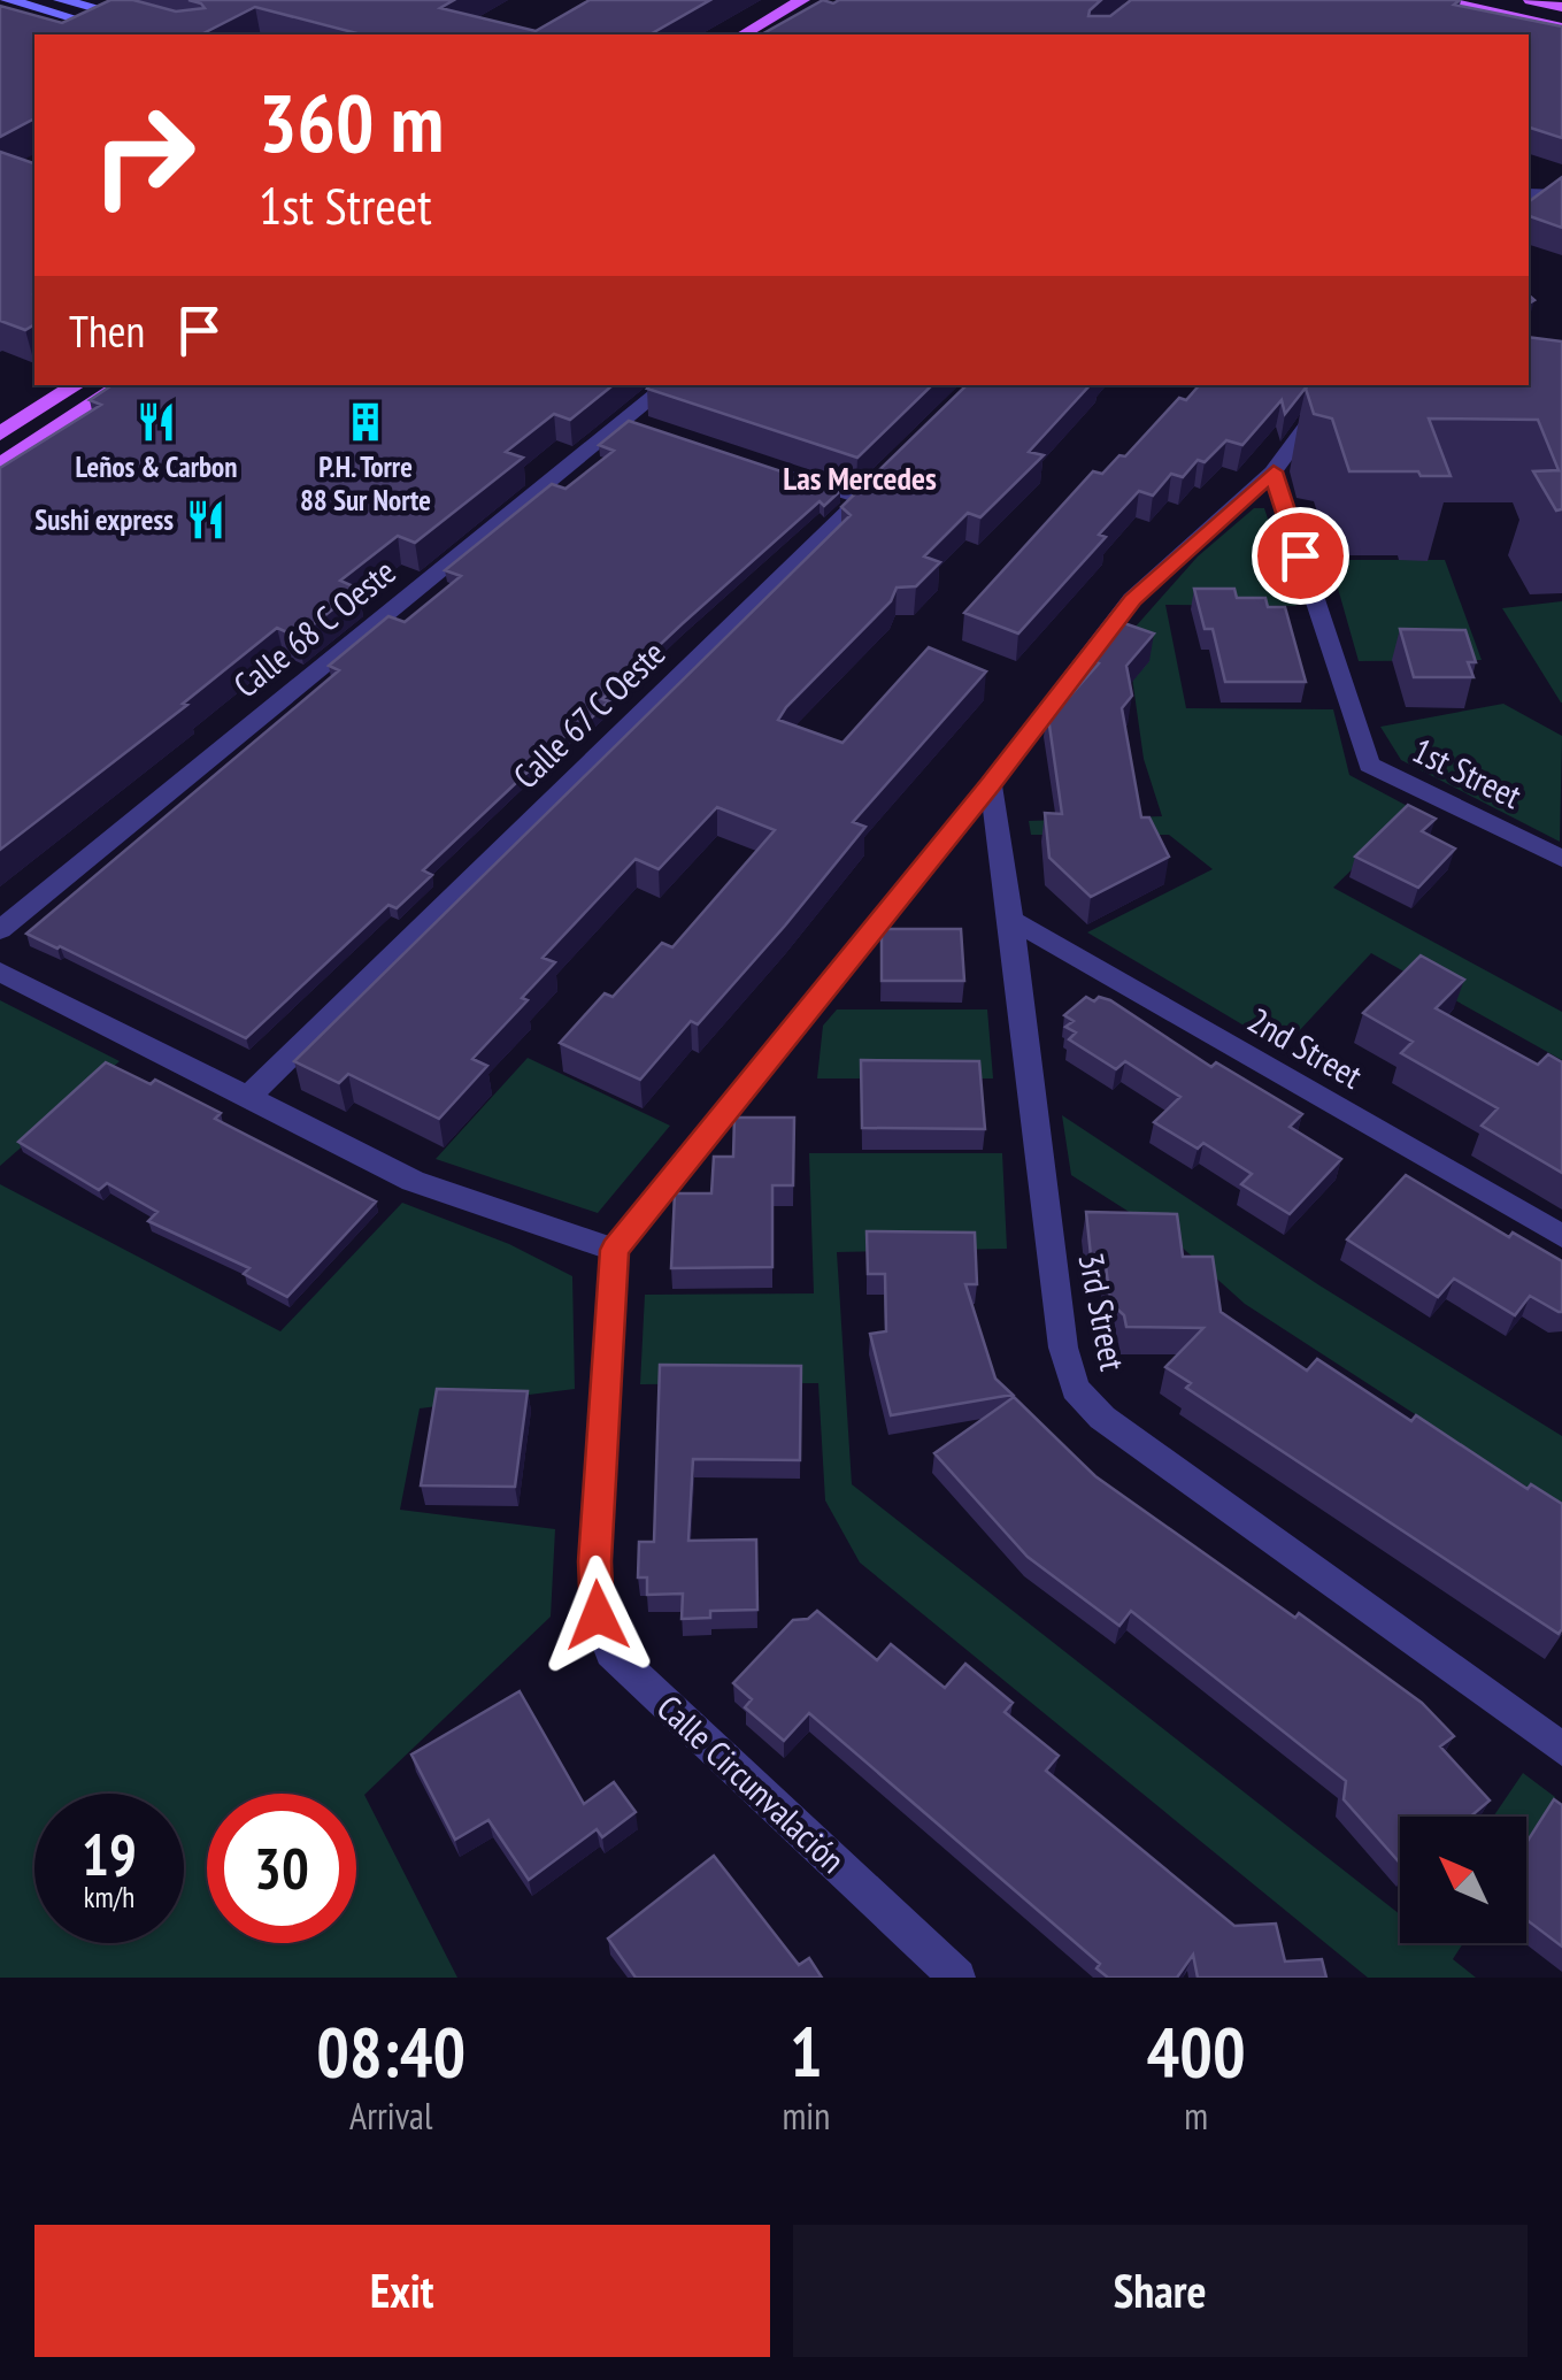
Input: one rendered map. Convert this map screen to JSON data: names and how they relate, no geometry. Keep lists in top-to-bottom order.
{
  "streets": {
    "street": [
      "Calle 68 C Oeste",
      "Calle 67 C Oeste",
      "1st Street",
      "2nd Street",
      "3rd Street",
      "Calle Circunvalación"
    ]
  },
  "crossings": [
    ["2nd Street", "3rd Street"]
  ],
  "districts": ["Las Mercedes"],
  "places": {
    "restaurant": ["Leños & Carbon", "Sushi express"],
    "building": ["P.H. Torre 88 Sur Norte"]
  },
  "north": "top left",
  "page": {
    "turn": ["360 m", "1st Street"],
    "then": "Then",
    "speed": "19 km/h",
    "limit": "30",
    "eta": [
      "08:40",
      "Arrival",
      "1",
      "min",
      "400",
      "m"
    ],
    "buttons": ["Exit", "Share"]
  }
}
